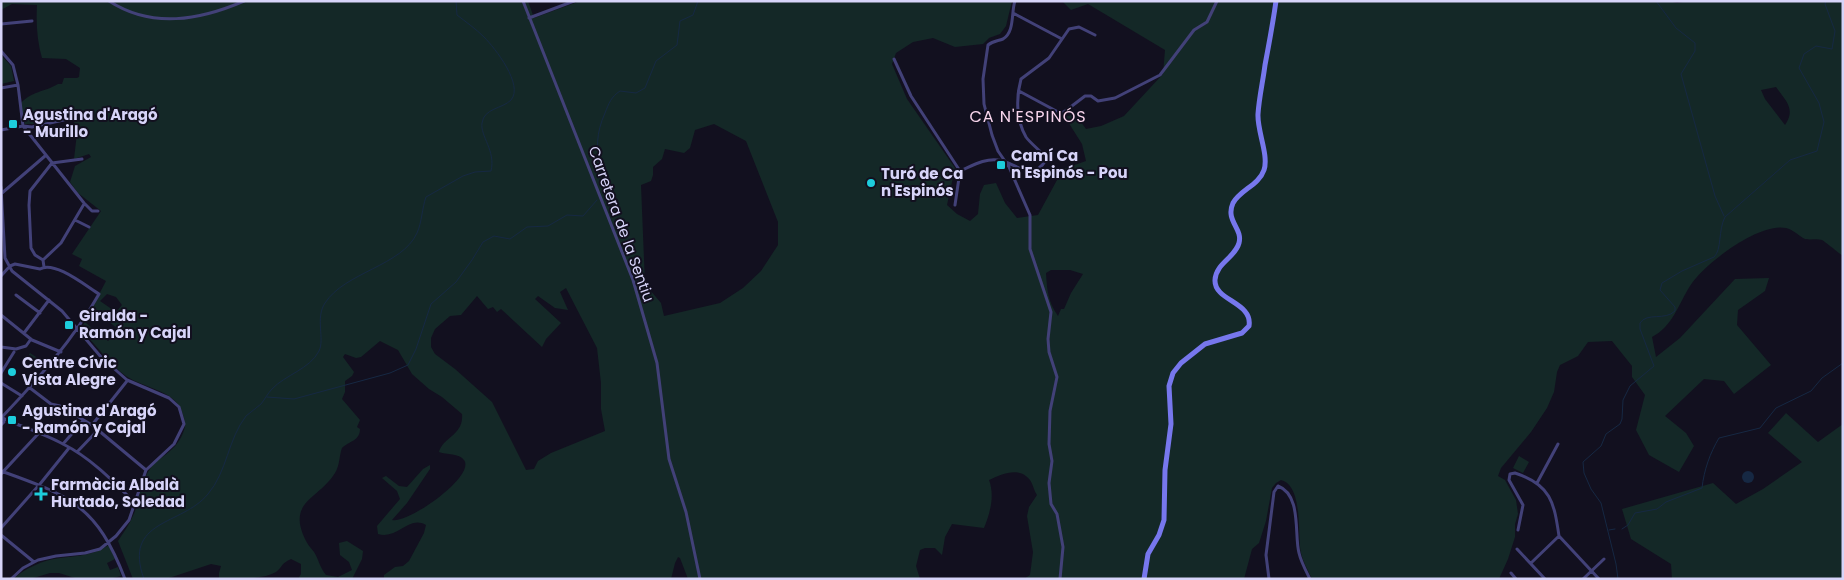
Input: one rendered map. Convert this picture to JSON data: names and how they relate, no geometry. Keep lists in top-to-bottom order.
{
  "streets": {
    "street": ["Carretera de la Sentiu"]
  },
  "districts": ["CA N'ESPINÓS"],
  "places": {
    "transit": [
      "Agustina d'Aragó - Murillo",
      "Camí Ca n'Espinós - Pou",
      "Giralda - Ramón y Cajal",
      "Agustina d'Aragó - Ramón y Cajal"
    ],
    "other": ["Turó de Ca n'Espinós", "Centre Cívic Vista Alegre"],
    "health": ["Farmàcia Albalà Hurtado, Soledad"]
  }
}
